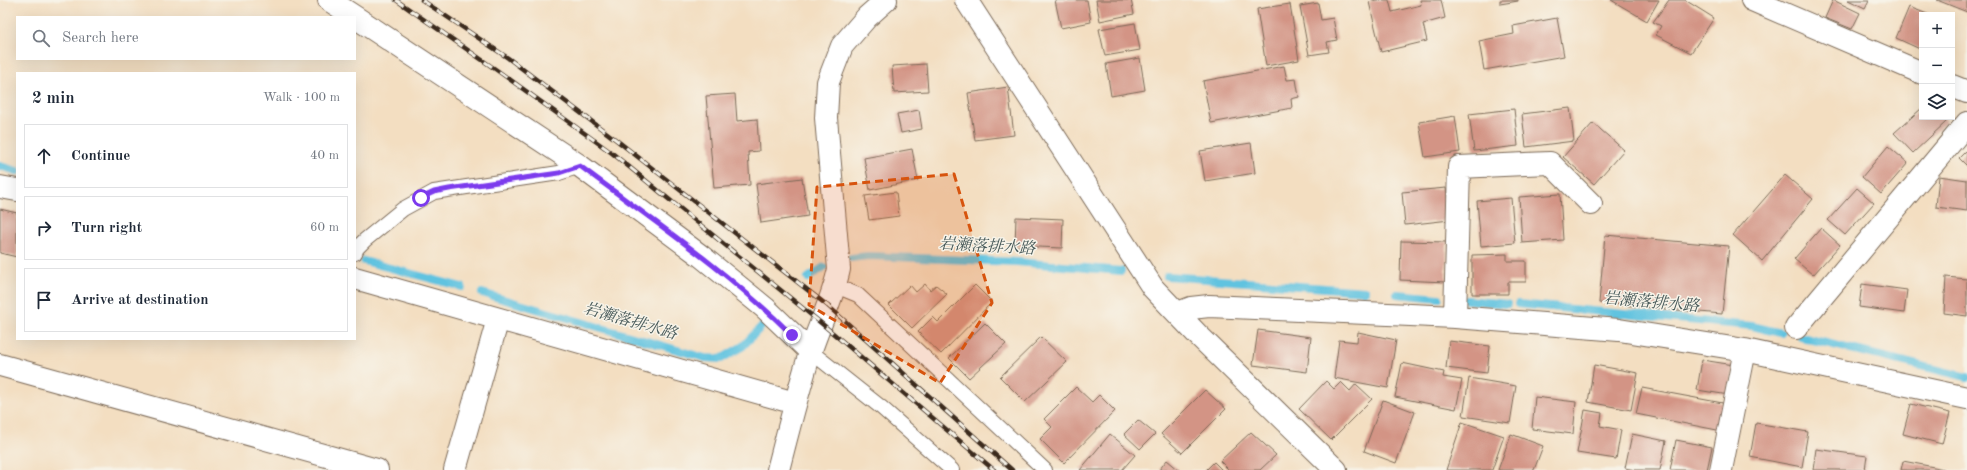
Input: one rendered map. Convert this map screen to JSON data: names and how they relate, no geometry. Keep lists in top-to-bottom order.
{
  "water": ["岩瀬落排水路"],
  "page": {
    "map_buttons": ["+", "−"],
    "search": "Search here",
    "heading": ["2 min", "Walk · 100 m"],
    "list": [
      ["Continue", "40 m"],
      ["Turn right", "60 m"],
      "Arrive at destination"
    ]
  }
}
